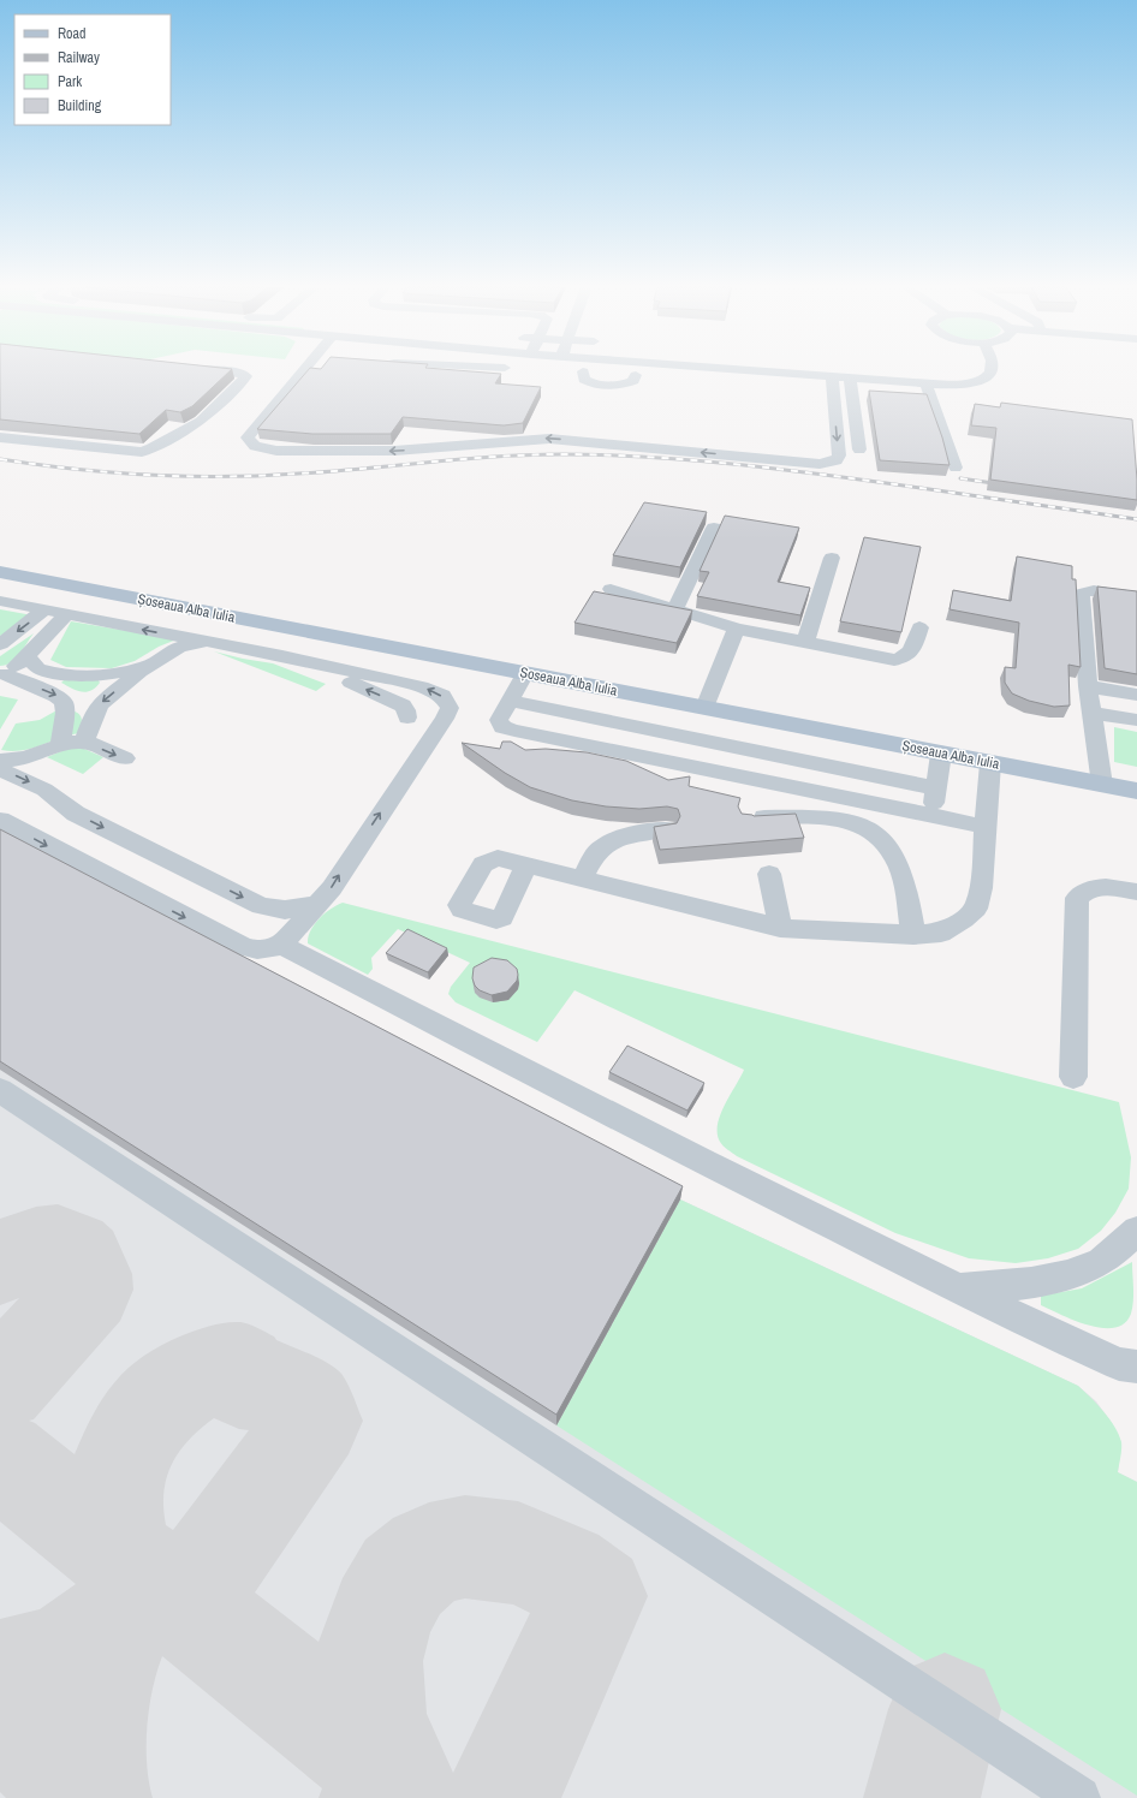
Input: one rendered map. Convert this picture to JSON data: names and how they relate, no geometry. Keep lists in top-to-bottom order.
{
  "streets": {
    "main road": ["Șoseaua Alba Iulia"]
  },
  "legend": [
    "Road",
    "Railway",
    "Park",
    "Building"
  ]
}
